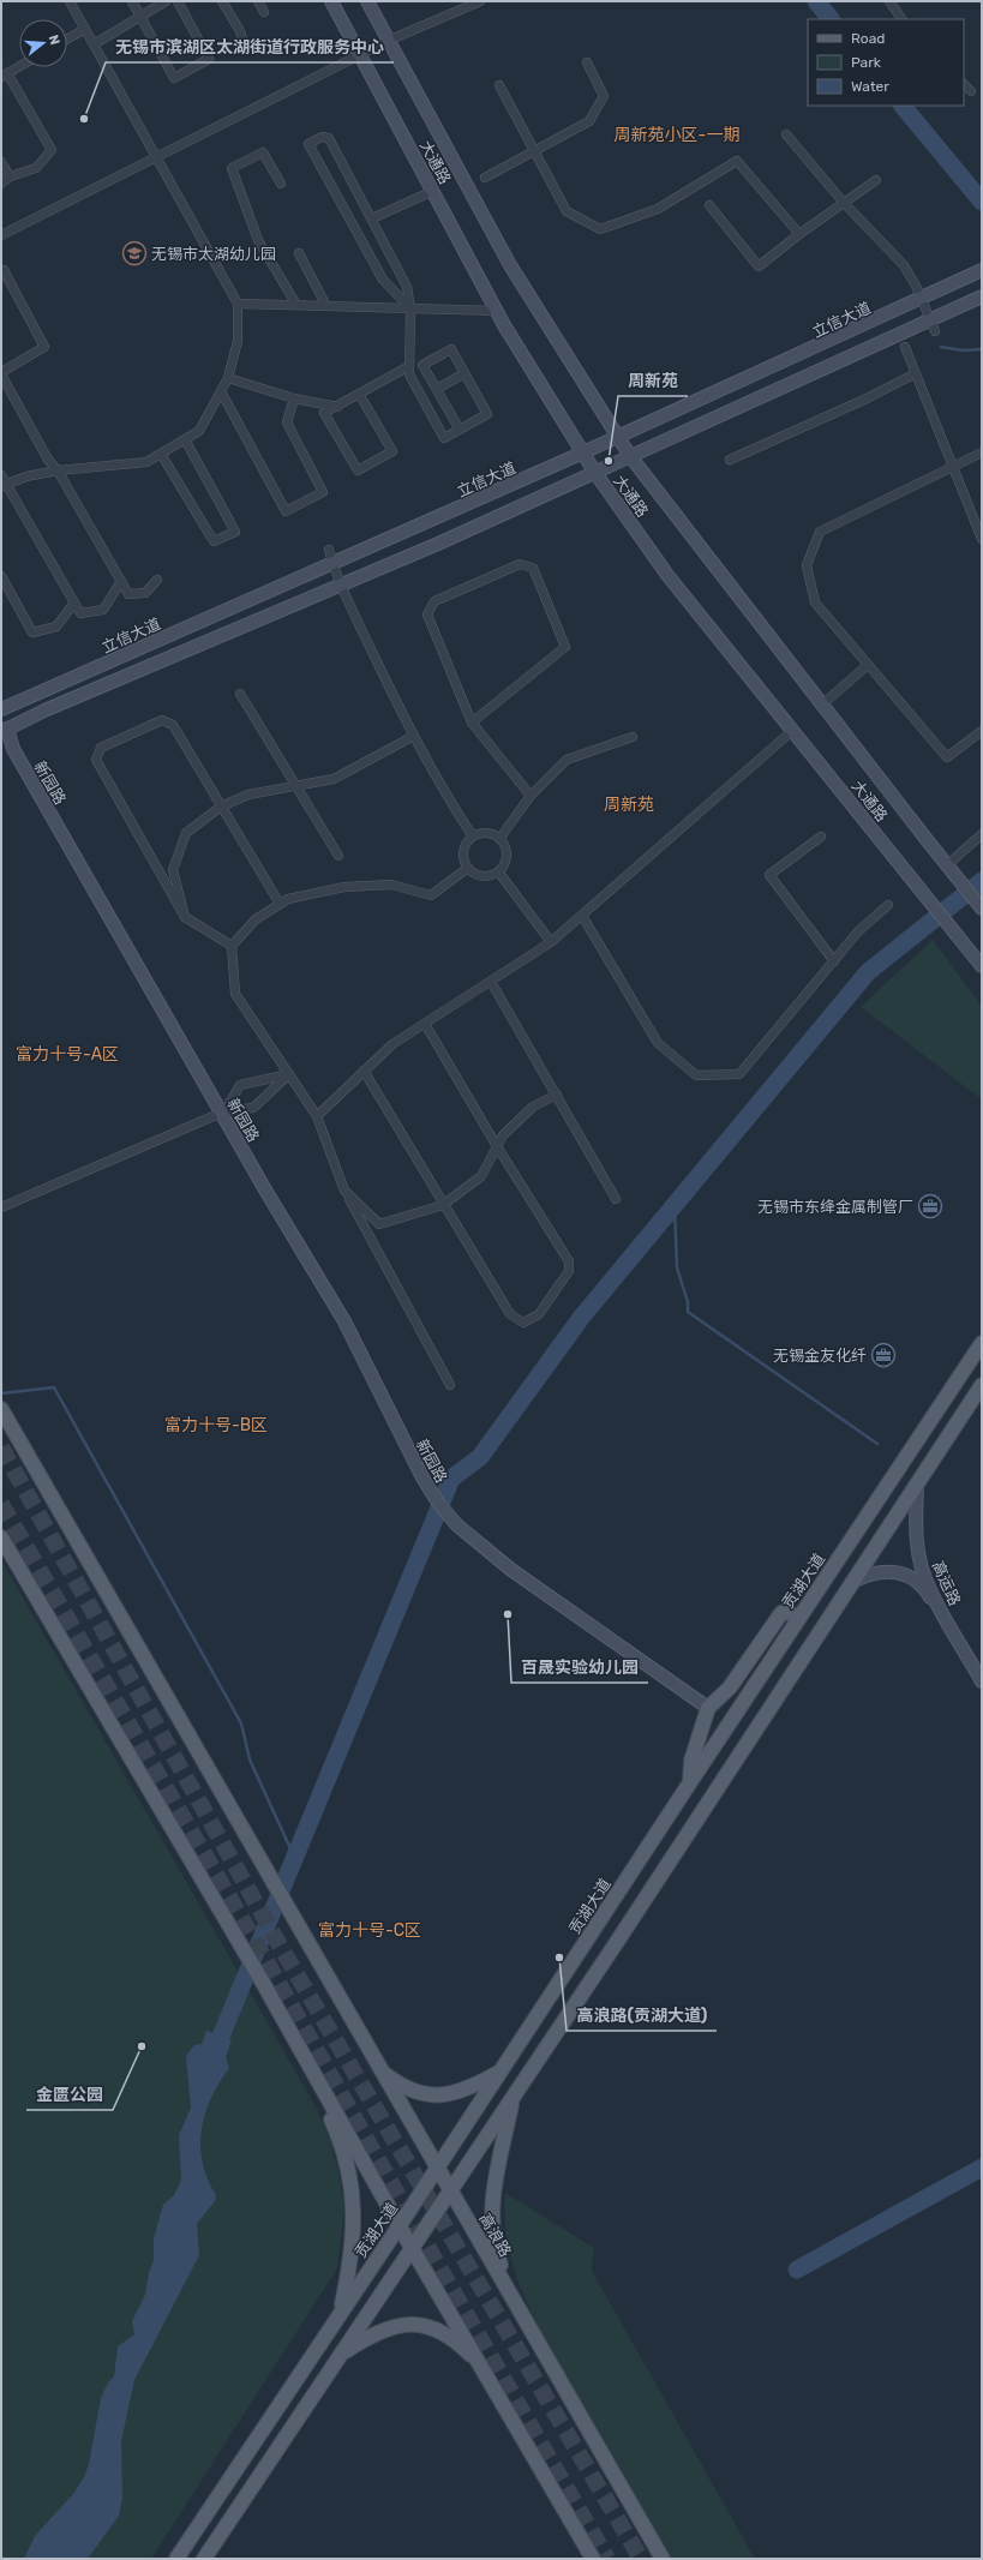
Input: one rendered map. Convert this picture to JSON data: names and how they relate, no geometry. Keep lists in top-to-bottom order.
{
  "streets": {
    "main road": ["贡湖大道", "高浪路"],
    "street": [
      "大通路",
      "立信大道",
      "新园路",
      "高运路"
    ]
  },
  "crossings": [
    ["大通路", "立信大道"],
    ["贡湖大道", "高浪路"]
  ],
  "districts": [
    "周新苑小区-一期",
    "周新苑",
    "富力十号-A区",
    "富力十号-B区",
    "富力十号-C区"
  ],
  "places": {
    "other": [
      "无锡市滨湖区太湖街道行政服务中心",
      "周新苑",
      "百晟实验幼儿园",
      "高浪路(贡湖大道)",
      "金匮公园"
    ],
    "school or university": ["无锡市太湖幼儿园"],
    "office": ["无锡市东绛金属制管厂", "无锡金友化纤"]
  },
  "legend": ["Road", "Park", "Water"],
  "north": "right"
}
